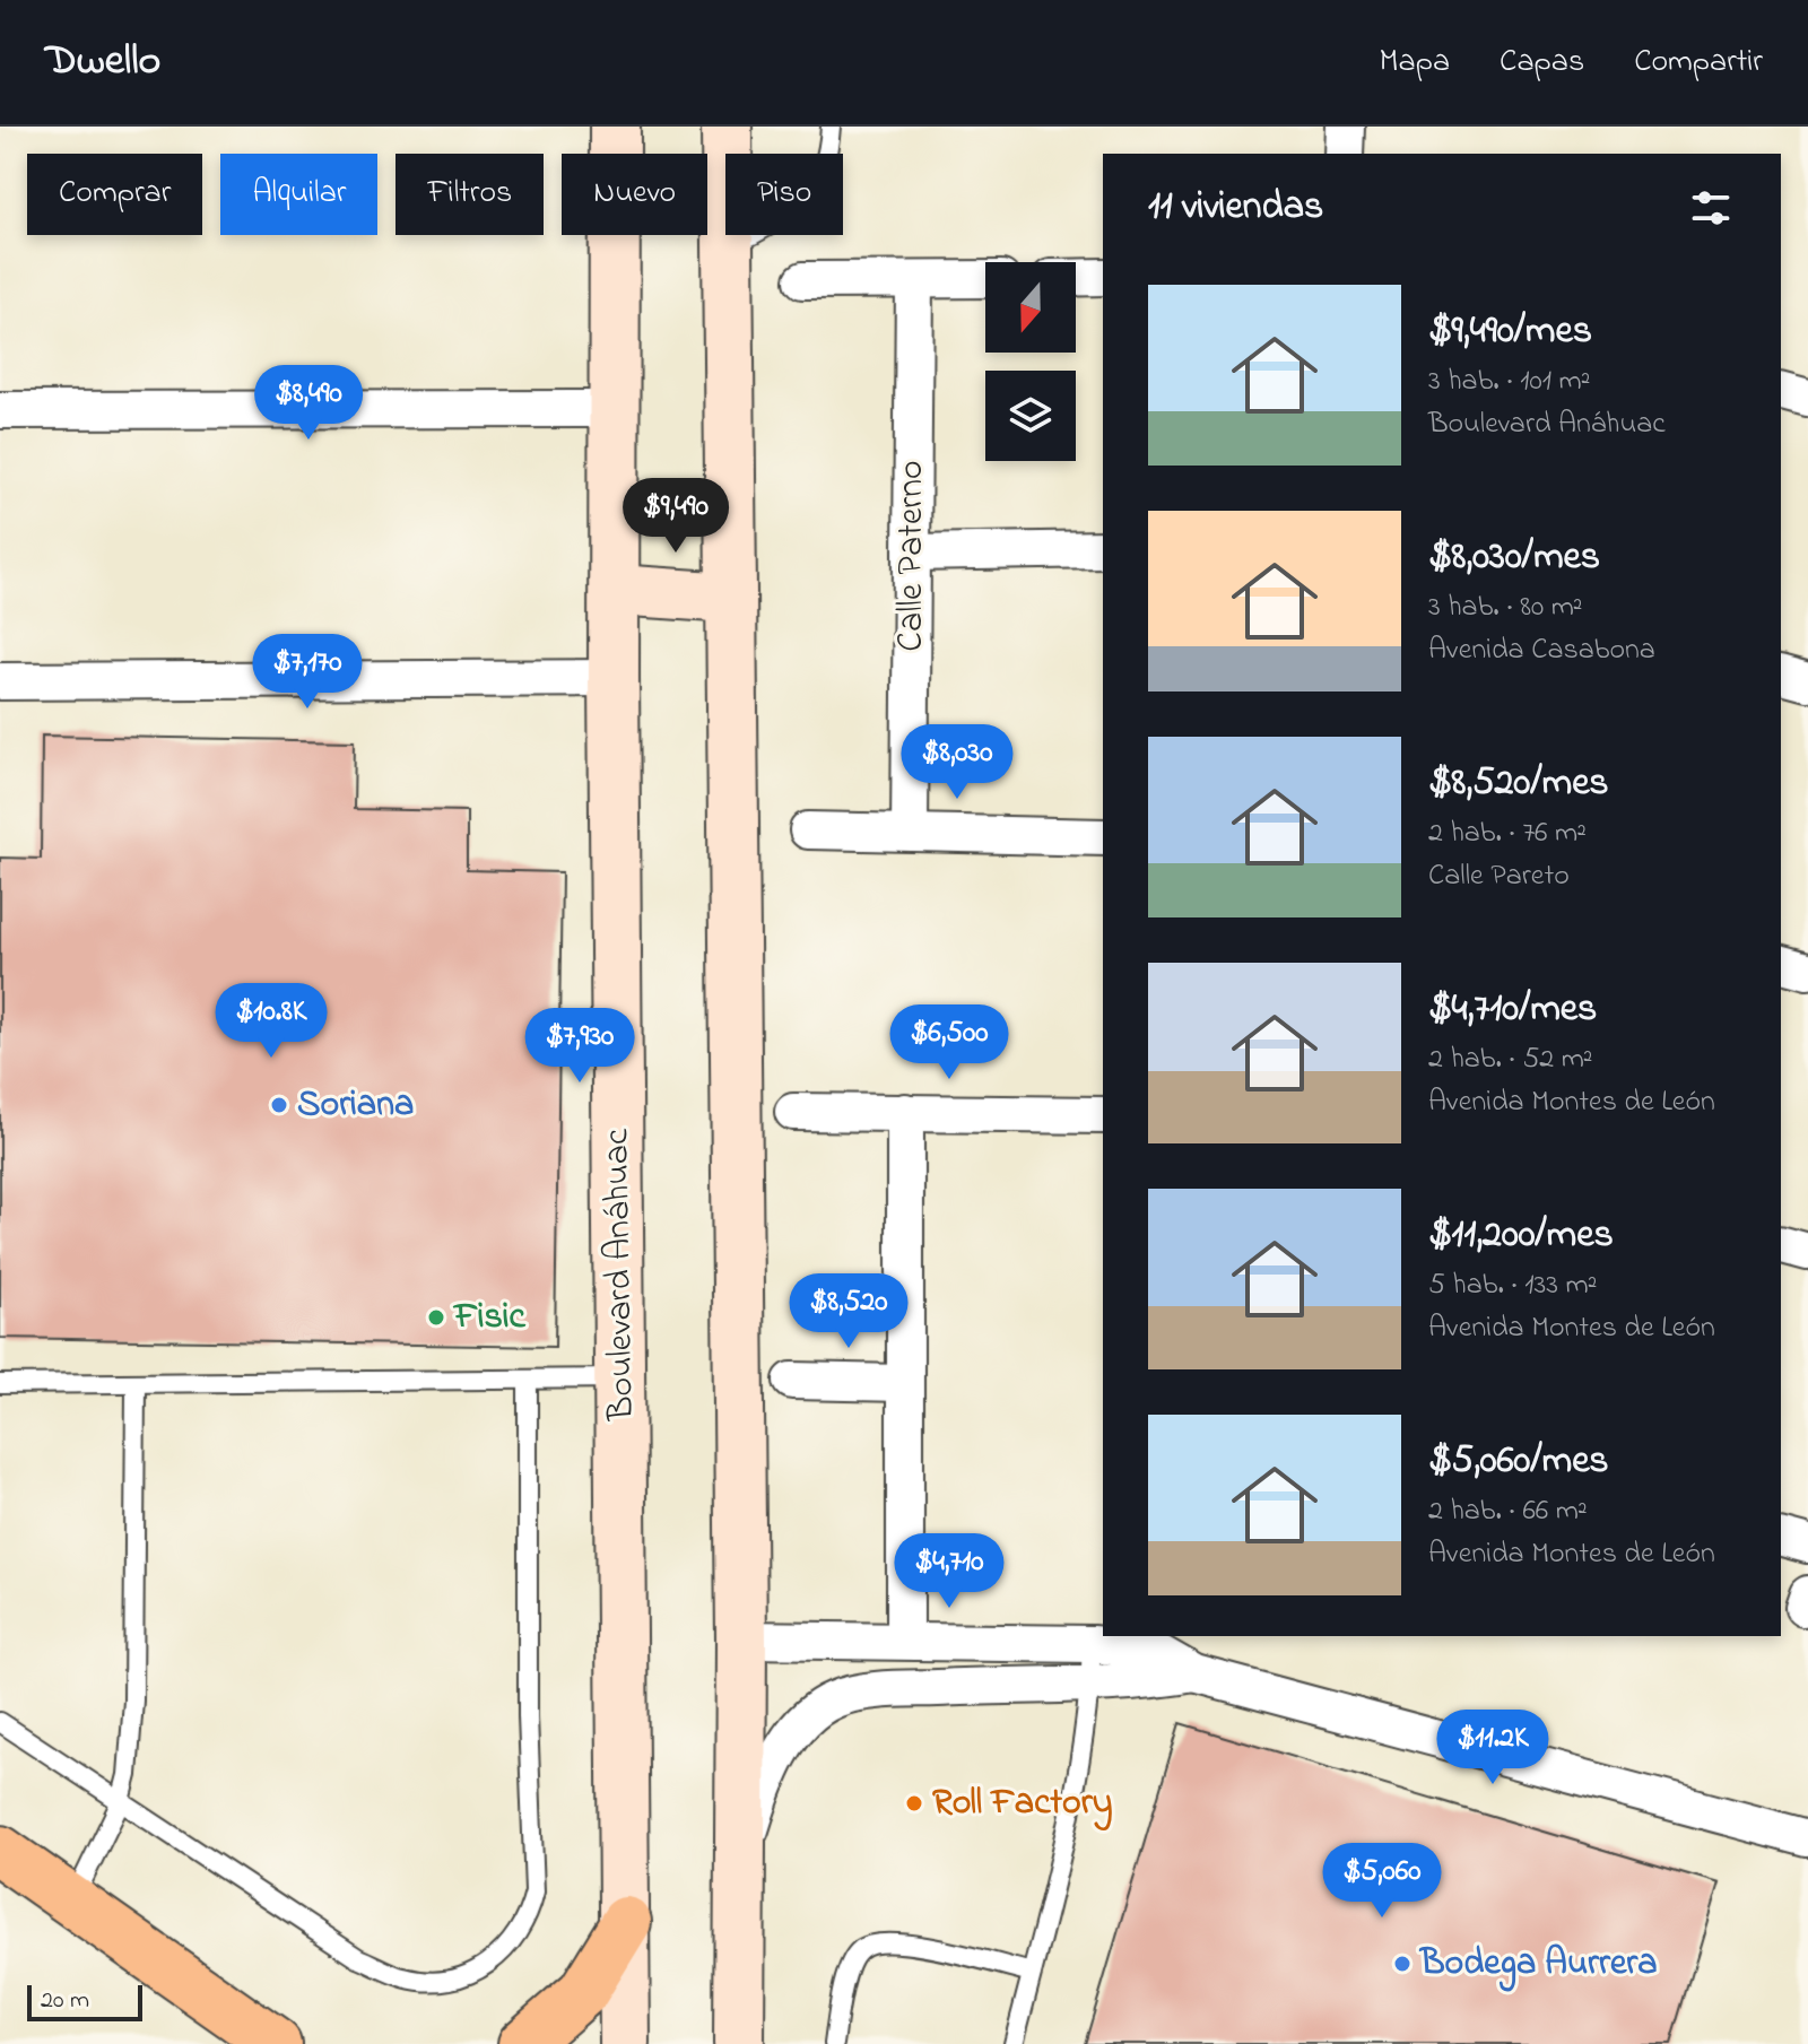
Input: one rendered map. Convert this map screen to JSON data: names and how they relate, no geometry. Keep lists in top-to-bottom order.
{
  "streets": {
    "street": ["Calle Paterno", "Boulevard Anáhuac"]
  },
  "places": [
    "Soriana",
    "Fisic",
    "Roll Factory",
    "Bodega Aurrera"
  ],
  "scale_bar": "20 m",
  "north": "bottom",
  "page": {
    "header": "Dwello",
    "nav": ["Mapa", "Capas", "Compartir"],
    "chip": [
      "Comprar",
      "Alquilar",
      "Filtros",
      "Nuevo",
      "Piso"
    ],
    "heading": "11 viviendas",
    "list": [
      {
        "name": "$9,490/mes",
        "note": "3 hab. · 101 m² · Boulevard Anáhuac"
      },
      {
        "name": "$8,030/mes",
        "note": "3 hab. · 80 m² · Avenida Casabona"
      },
      {
        "name": "$8,520/mes",
        "note": "2 hab. · 76 m² · Calle Pareto"
      },
      {
        "name": "$4,710/mes",
        "note": "2 hab. · 52 m² · Avenida Montes de León"
      },
      {
        "name": "$11,200/mes",
        "note": "5 hab. · 133 m² · Avenida Montes de León"
      },
      {
        "name": "$5,060/mes",
        "note": "2 hab. · 66 m² · Avenida Montes de León"
      }
    ],
    "price": [
      "$8,490",
      "$9,490",
      "$7,170",
      "$8,030",
      "$10.8K",
      "$6,500",
      "$7,930",
      "$8,520",
      "$4,710",
      "$11.2K",
      "$5,060"
    ],
    "scale": "20 m"
  }
}
